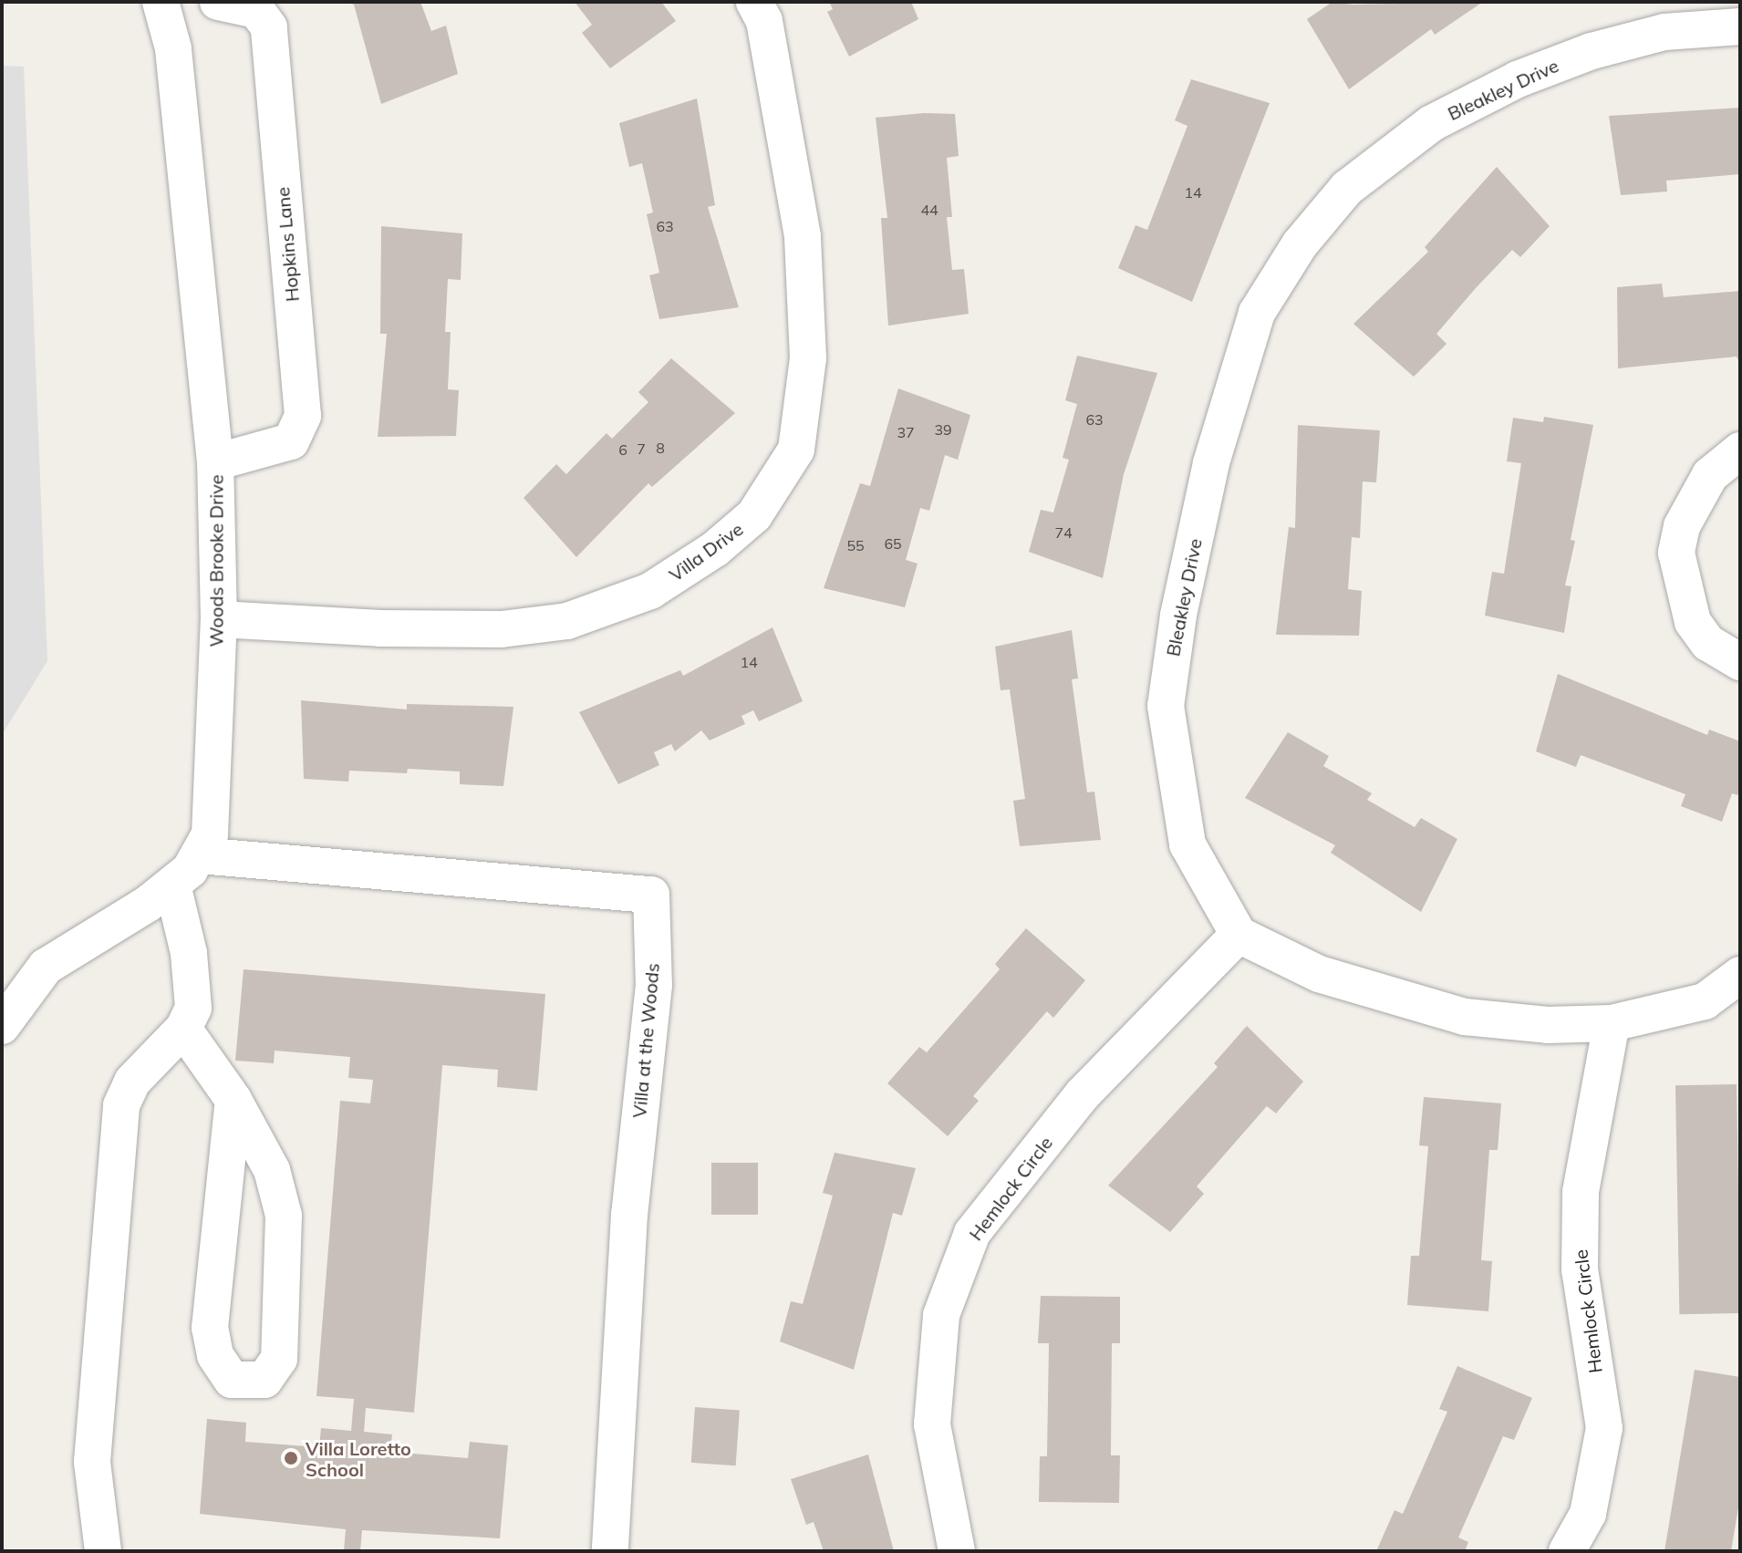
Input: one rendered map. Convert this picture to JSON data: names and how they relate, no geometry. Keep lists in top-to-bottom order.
{
  "streets": {
    "street": [
      "Bleakley Drive",
      "Hopkins Lane",
      "Villa Drive",
      "Woods Brooke Drive",
      "Villa at the Woods",
      "Hemlock Circle"
    ]
  },
  "crossings": [
    ["Bleakley Drive", "Hemlock Circle"],
    ["Hopkins Lane", "Woods Brooke Drive"],
    ["Villa Drive", "Woods Brooke Drive"],
    ["Woods Brooke Drive", "Villa at the Woods"]
  ],
  "places": ["Villa Loretto School"],
  "house_numbers": [
    "14",
    "44",
    "63",
    "63",
    "39",
    "37",
    "8",
    "7",
    "6",
    "74",
    "65",
    "55",
    "14"
  ]
}
